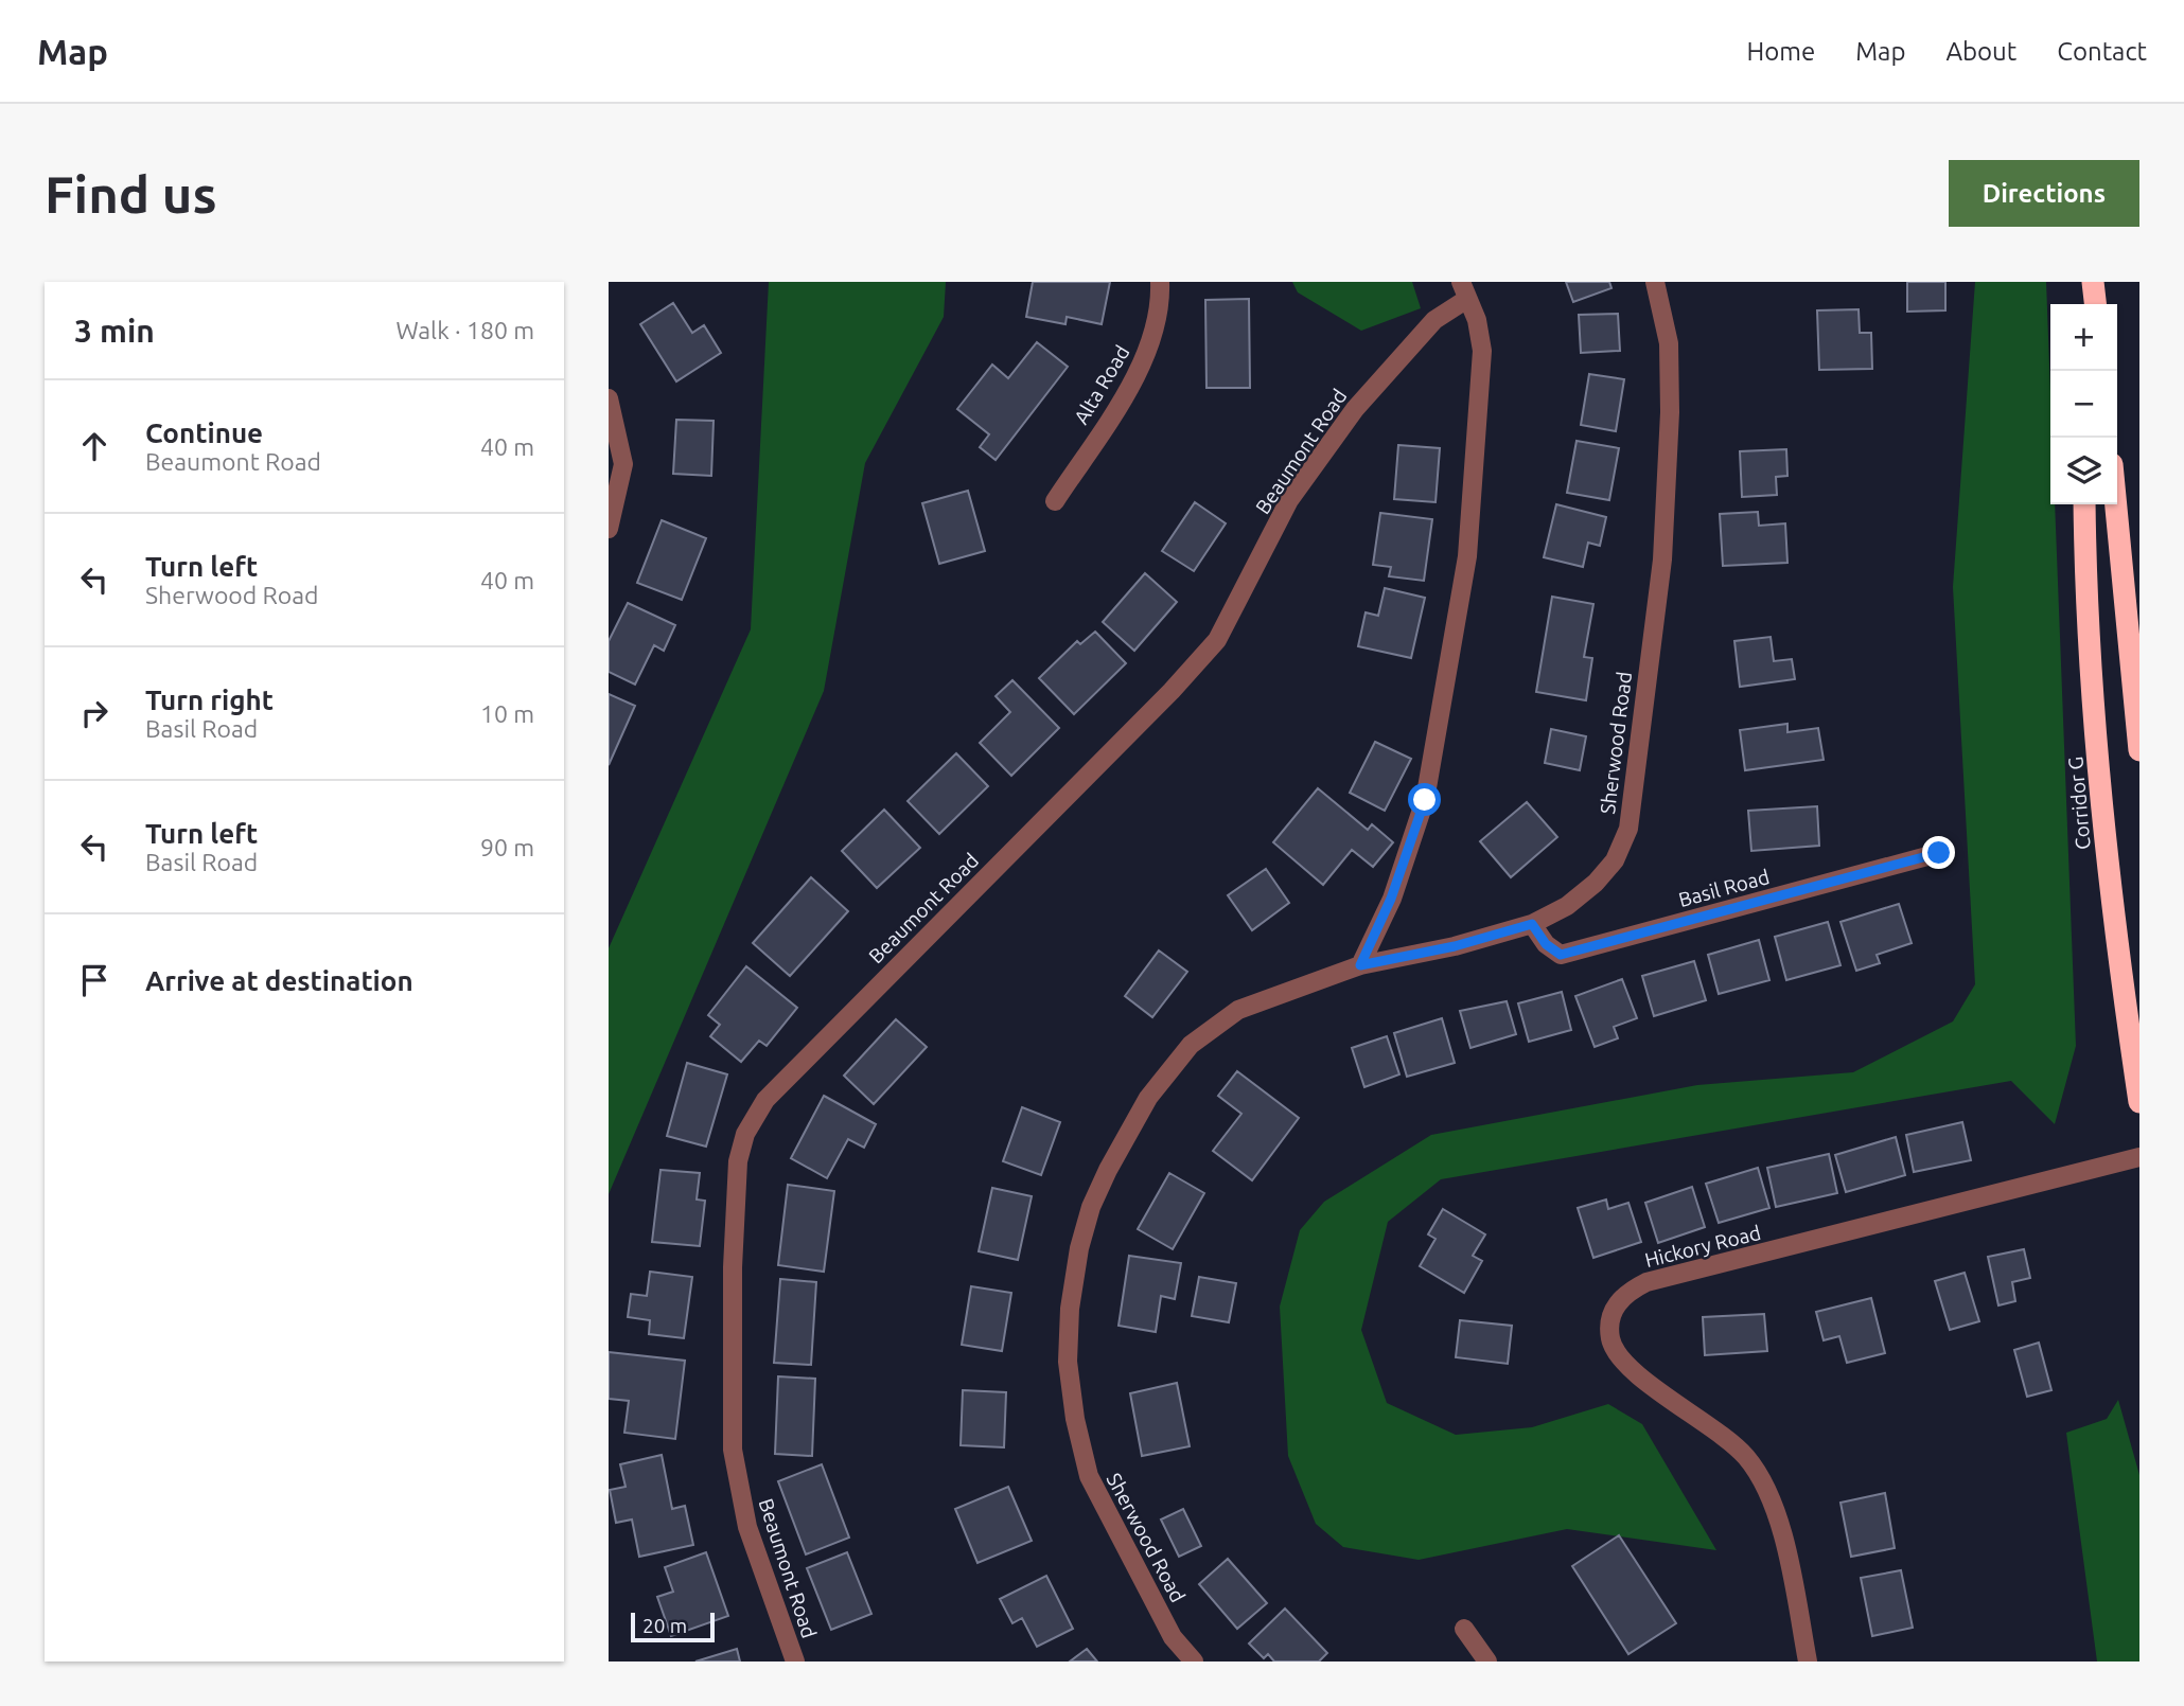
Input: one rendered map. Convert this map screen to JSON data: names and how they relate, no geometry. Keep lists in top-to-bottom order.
{
  "streets": {
    "highway": ["Corridor G"],
    "street": [
      "Alta Road",
      "Beaumont Road",
      "Sherwood Road",
      "Basil Road",
      "Hickory Road"
    ]
  },
  "crossings": [
    ["Beaumont Road", "Sherwood Road"],
    ["Sherwood Road", "Basil Road"]
  ],
  "scale_bar": "20 m",
  "page": {
    "header": "Map",
    "nav": [
      "Home",
      "Map",
      "About",
      "Contact"
    ],
    "buttons": "Directions",
    "title": "Find us",
    "heading": ["3 min", "Walk · 180 m"],
    "map_buttons": ["+", "−"],
    "list": [
      ["Continue", "Beaumont Road", "40 m"],
      ["Turn left", "Sherwood Road", "40 m"],
      ["Turn right", "Basil Road", "10 m"],
      ["Turn left", "Basil Road", "90 m"],
      "Arrive at destination"
    ],
    "scale": "20 m"
  }
}
